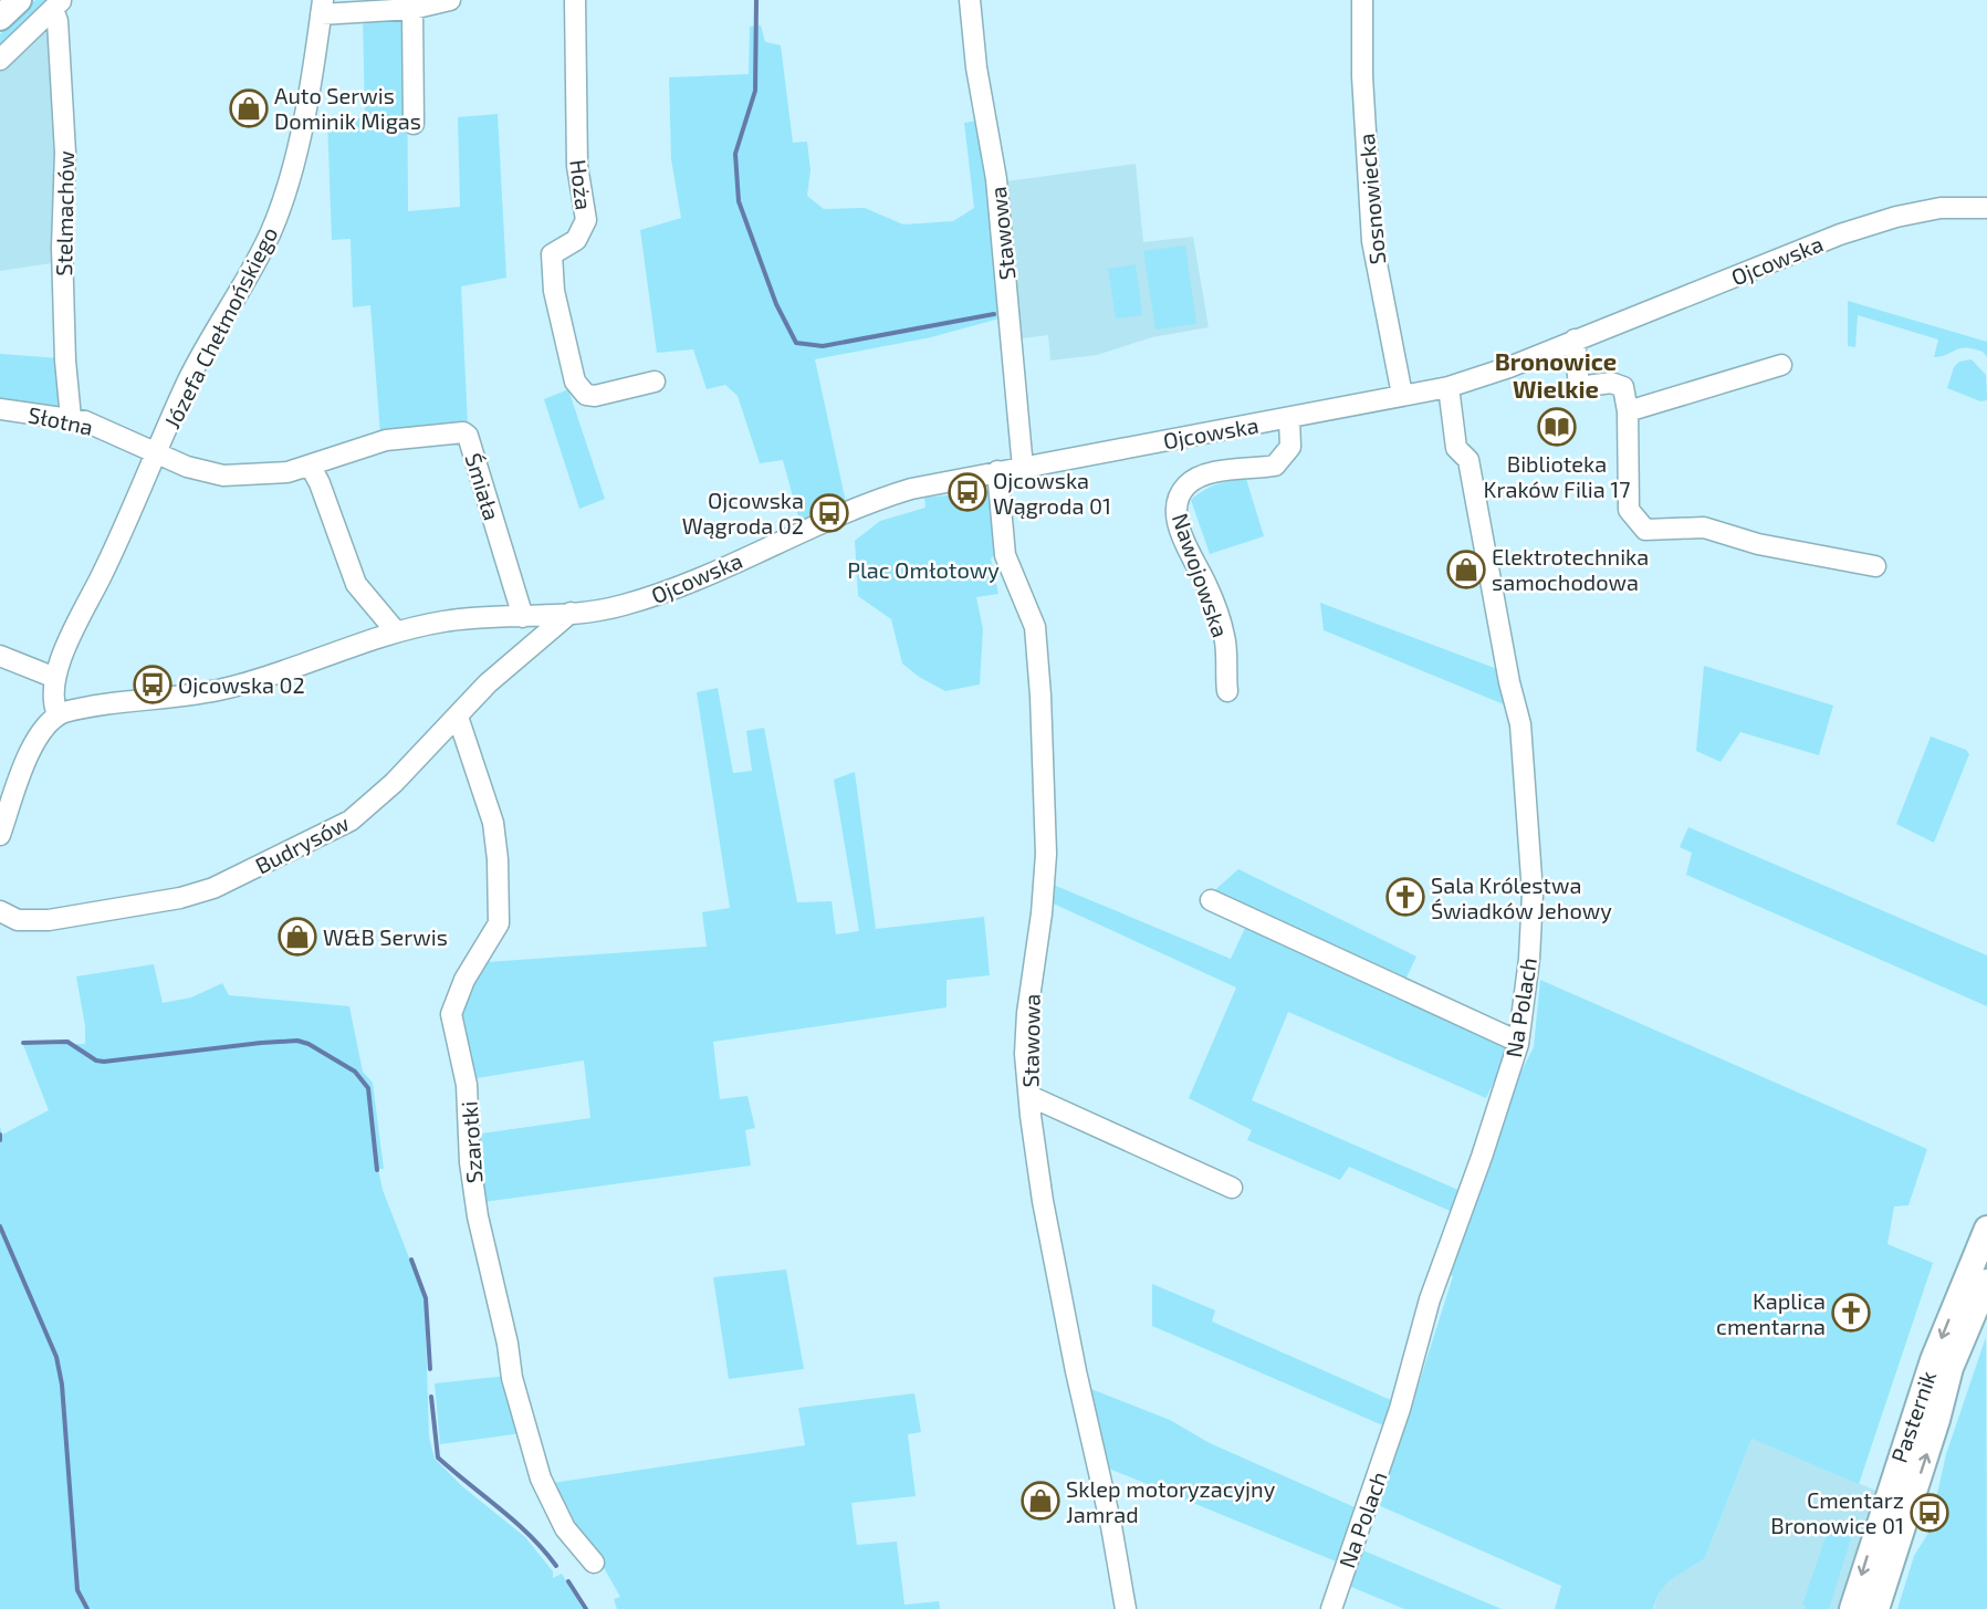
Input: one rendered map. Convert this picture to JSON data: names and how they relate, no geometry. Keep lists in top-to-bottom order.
{
  "streets": {
    "main road": ["Pasternik"],
    "street": [
      "Hoża",
      "Sosnowiecka",
      "Stelmachów",
      "Stawowa",
      "Ojcowska",
      "Józefa Chełmońskiego",
      "Słotna",
      "Śmiała",
      "Nawojowska",
      "Budrysów",
      "Na Polach",
      "Szarotki"
    ]
  },
  "crossings": [
    ["Sosnowiecka", "Ojcowska"],
    ["Stelmachów", "Słotna"],
    ["Stawowa", "Ojcowska"],
    ["Ojcowska", "Józefa Chełmońskiego"],
    ["Ojcowska", "Śmiała"],
    ["Ojcowska", "Nawojowska"],
    ["Ojcowska", "Budrysów"],
    ["Ojcowska", "Na Polach"],
    ["Józefa Chełmońskiego", "Słotna"],
    ["Józefa Chełmońskiego", "Śmiała"],
    ["Słotna", "Śmiała"],
    ["Budrysów", "Szarotki"]
  ],
  "districts": ["Bronowice Wielkie"],
  "parks": ["Plac Omłotowy"],
  "places": {
    "shop": [
      "Auto Serwis Dominik Migas",
      "Elektrotechnika samochodowa",
      "W&B Serwis",
      "Sklep motoryzacyjny Jamrad"
    ],
    "library": ["Biblioteka Kraków Filia 17"],
    "bus stop": [
      "Ojcowska Wągroda 01",
      "Ojcowska Wągroda 02",
      "Ojcowska 02",
      "Cmentarz Bronowice 01"
    ],
    "church": ["Sala Królestwa Świadków Jehowy", "Kaplica cmentarna"]
  }
}
